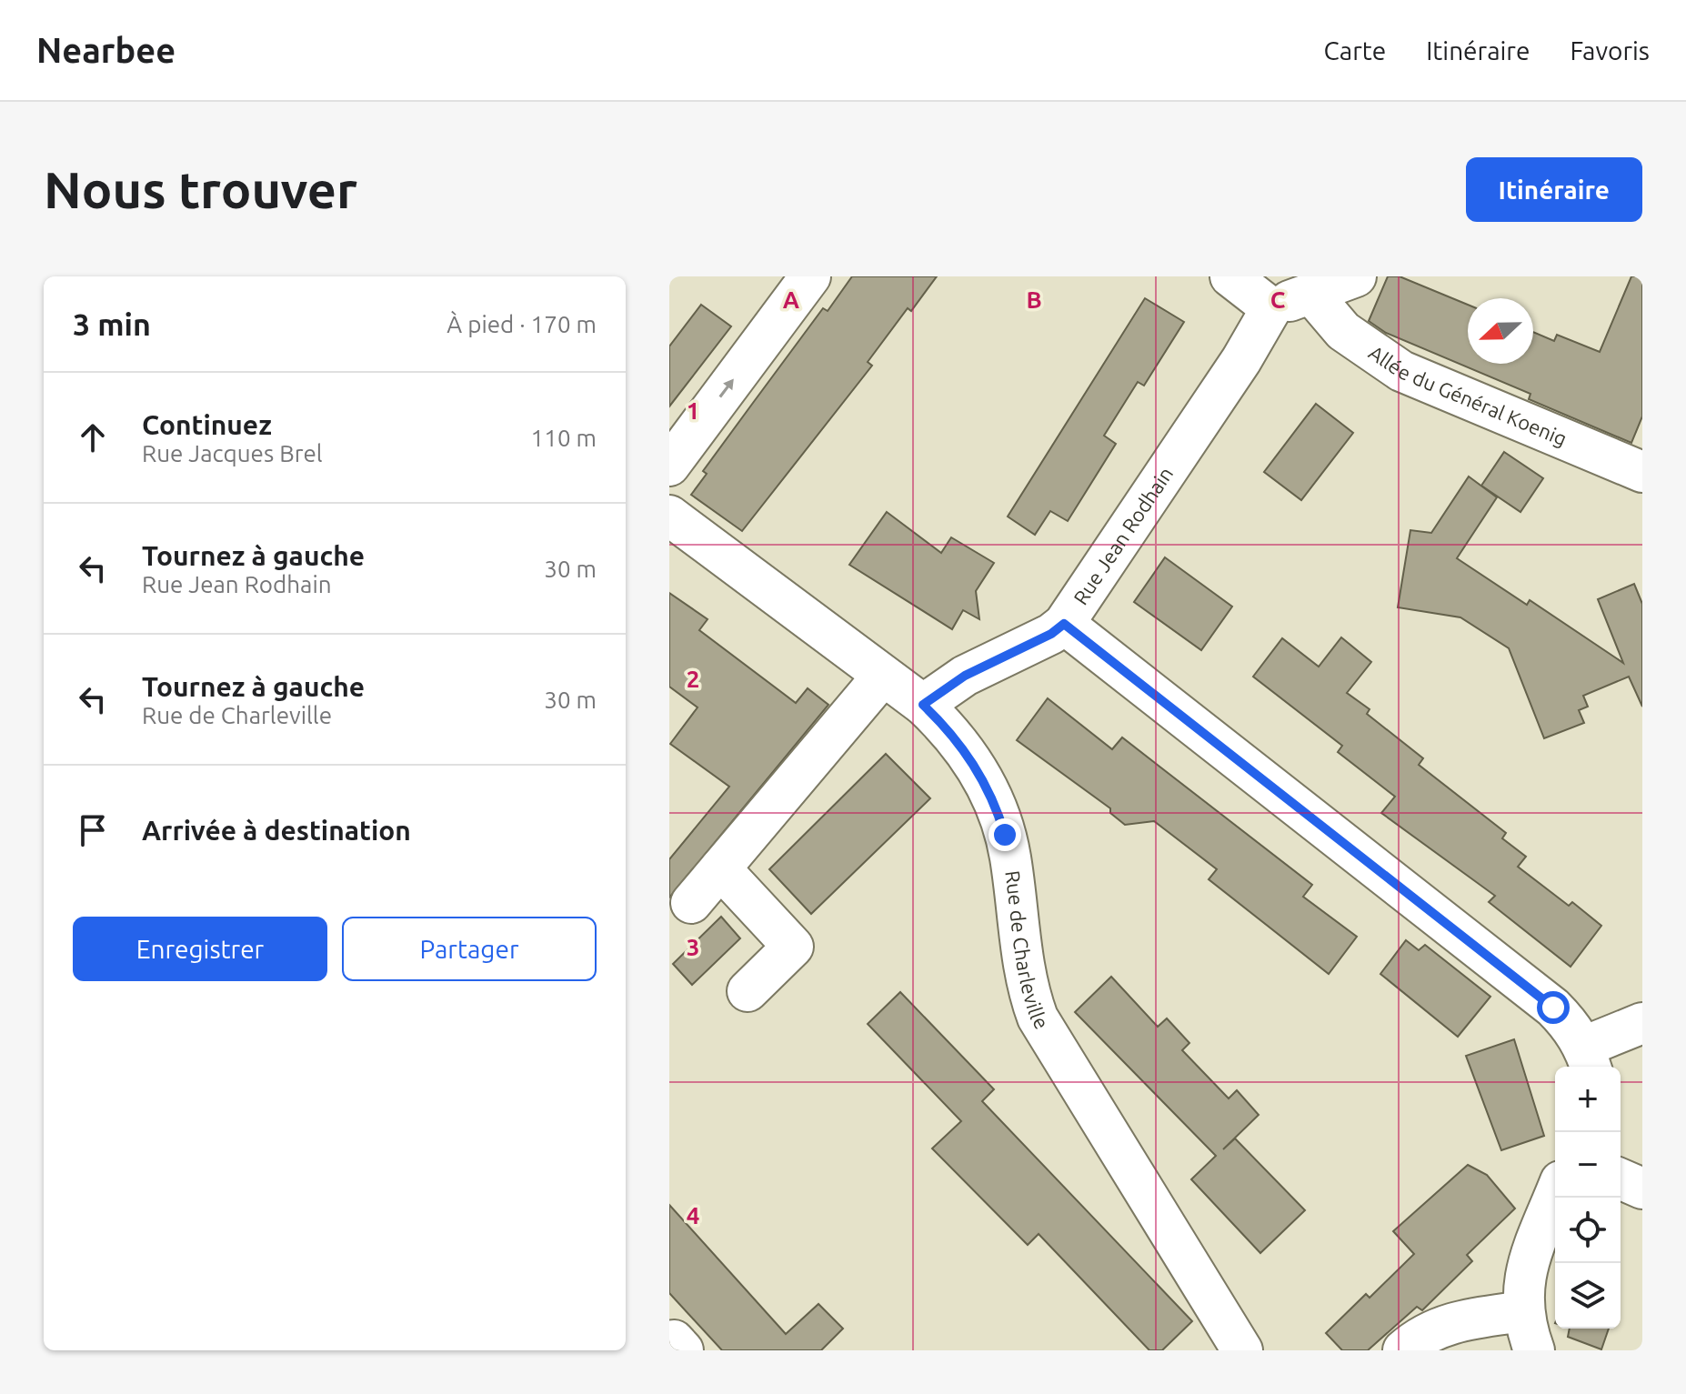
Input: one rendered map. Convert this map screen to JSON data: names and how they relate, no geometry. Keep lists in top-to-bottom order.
{
  "streets": {
    "street": ["Allée du Général Koenig", "Rue Jean Rodhain", "Rue de Charleville"]
  },
  "crossings": [
    ["Rue Jean Rodhain", "Rue de Charleville"]
  ],
  "north": "left",
  "page": {
    "header": "Nearbee",
    "nav": ["Carte", "Itinéraire", "Favoris"],
    "buttons": [
      "Itinéraire",
      ["Enregistrer", "Partager"]
    ],
    "title": "Nous trouver",
    "heading": ["3 min", "À pied · 170 m"],
    "list": [
      ["Continuez", "Rue Jacques Brel", "110 m"],
      ["Tournez à gauche", "Rue Jean Rodhain", "30 m"],
      ["Tournez à gauche", "Rue de Charleville", "30 m"],
      "Arrivée à destination"
    ],
    "map_buttons": ["+", "−"]
  },
  "grid": {
    "columns": ["A", "B", "C"],
    "rows": [
      "1",
      "2",
      "3",
      "4"
    ]
  }
}
